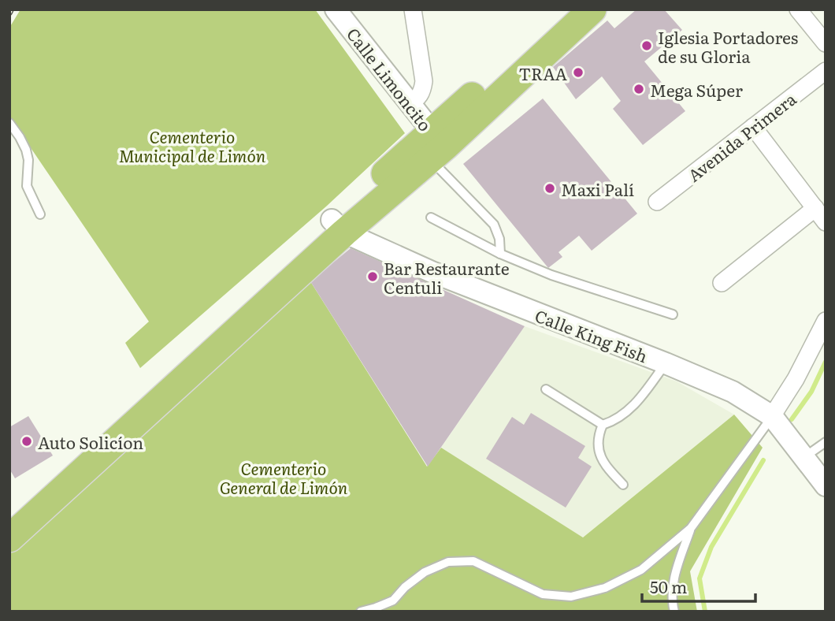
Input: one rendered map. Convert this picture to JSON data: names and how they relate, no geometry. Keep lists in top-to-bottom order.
{
  "streets": {
    "street": ["Calle Limoncito", "Avenida Primera", "Calle King Fish"]
  },
  "parks": ["Cementerio Municipal de Limón", "Cementerio General de Limón"],
  "places": [
    "Iglesia Portadores de su Gloria",
    "TRAA",
    "Mega Súper",
    "Maxi Palí",
    "Bar Restaurante Centuli",
    "Auto Solicíon"
  ],
  "scale_bar": "50 m"
}
